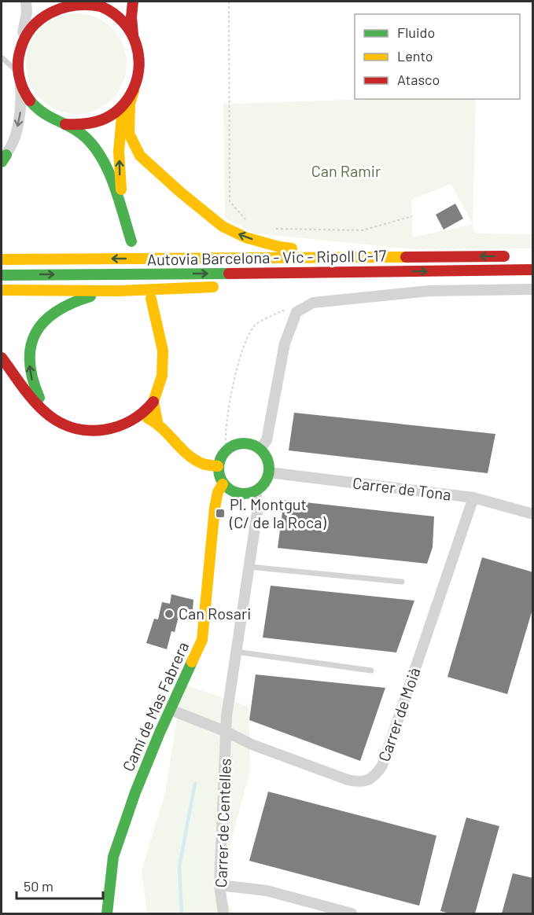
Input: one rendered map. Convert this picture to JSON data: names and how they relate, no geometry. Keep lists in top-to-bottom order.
{
  "streets": {
    "main road": ["Autovia Barcelona - Vic - Ripoll C-17", "Camí de Mas Fabrera"],
    "street": ["Carrer de Tona", "Carrer de Moià", "Carrer de Centelles"]
  },
  "crossings": [
    ["Carrer de Tona", "Camí de Mas Fabrera"],
    ["Carrer de Tona", "Carrer de Moià"],
    ["Carrer de Tona", "Carrer de Centelles"],
    ["Camí de Mas Fabrera", "Carrer de Moià"],
    ["Camí de Mas Fabrera", "Carrer de Centelles"],
    ["Carrer de Moià", "Carrer de Centelles"]
  ],
  "parks": ["Can Ramir"],
  "places": {
    "transit": ["Pl. Montgut (C/ de la Roca)"],
    "other": ["Can Rosari"]
  },
  "legend": ["Fluido", "Lento", "Atasco"],
  "scale_bar": "50 m"
}
